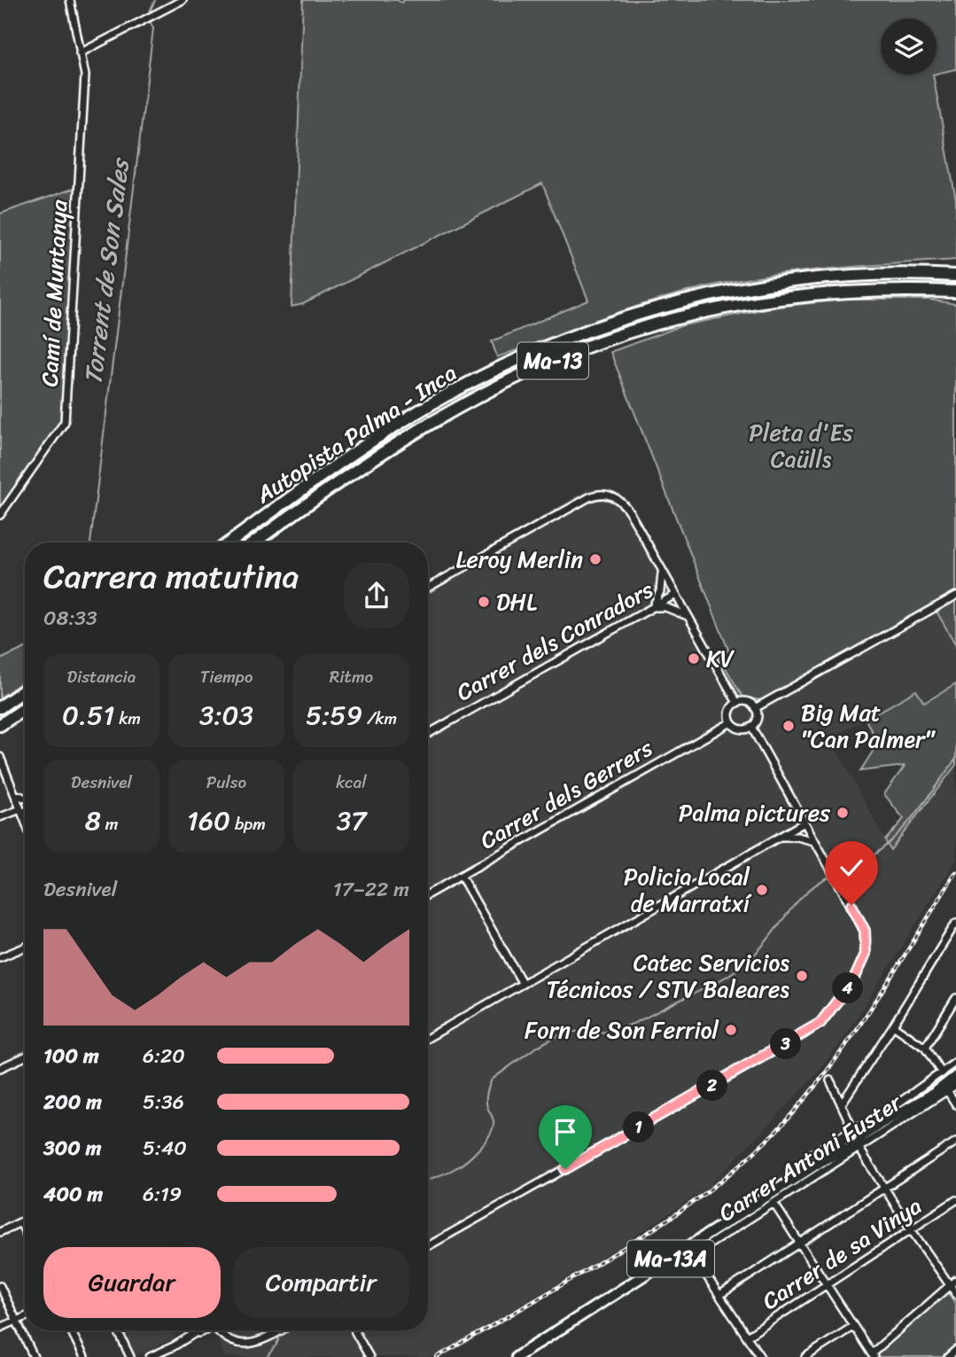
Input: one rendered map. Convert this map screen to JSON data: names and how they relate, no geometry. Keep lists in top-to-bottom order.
{
  "streets": {
    "highway": ["Ma-13", "Autopista Palma - Inca"],
    "main road": ["Ma-13A"],
    "street": [
      "Camí de Muntanya",
      "Carrer dels Conradors",
      "Carrer dels Gerrers",
      "Carrer Antoni Fuster",
      "Carrer de sa Vinya"
    ]
  },
  "crossings": [
    ["Carrer Antoni Fuster", "Carrer de sa Vinya"],
    ["Carrer Antoni Fuster", "Ma-13A"]
  ],
  "water": ["Torrent de Son Sales"],
  "parks": ["Pleta d'Es Caülls"],
  "places": [
    "Leroy Merlin",
    "DHL",
    "KV",
    "Big Mat \"Can Palmer\"",
    "Palma pictures",
    "Policia Local de Marratxí",
    "Catec Servicios Técnicos / STV Baleares",
    "Forn de Son Ferriol"
  ],
  "page": {
    "heading": ["Carrera matutina", "08:33"],
    "stats": [
      ["Distancia", "0.51 km"],
      ["Tiempo", "3:03"],
      ["Ritmo", "5:59 /km"],
      ["Desnivel", "8 m"],
      ["Pulso", "160 bpm"],
      ["kcal", "37"]
    ],
    "chart": ["Desnivel", "17–22 m"],
    "pins": [
      "4",
      "3",
      "2",
      "1"
    ],
    "list": [
      {
        "name": "100 m",
        "note": "6:20"
      },
      {
        "name": "200 m",
        "note": "5:36"
      },
      {
        "name": "300 m",
        "note": "5:40"
      },
      {
        "name": "400 m",
        "note": "6:19"
      }
    ],
    "buttons": ["Guardar", "Compartir"]
  }
}
